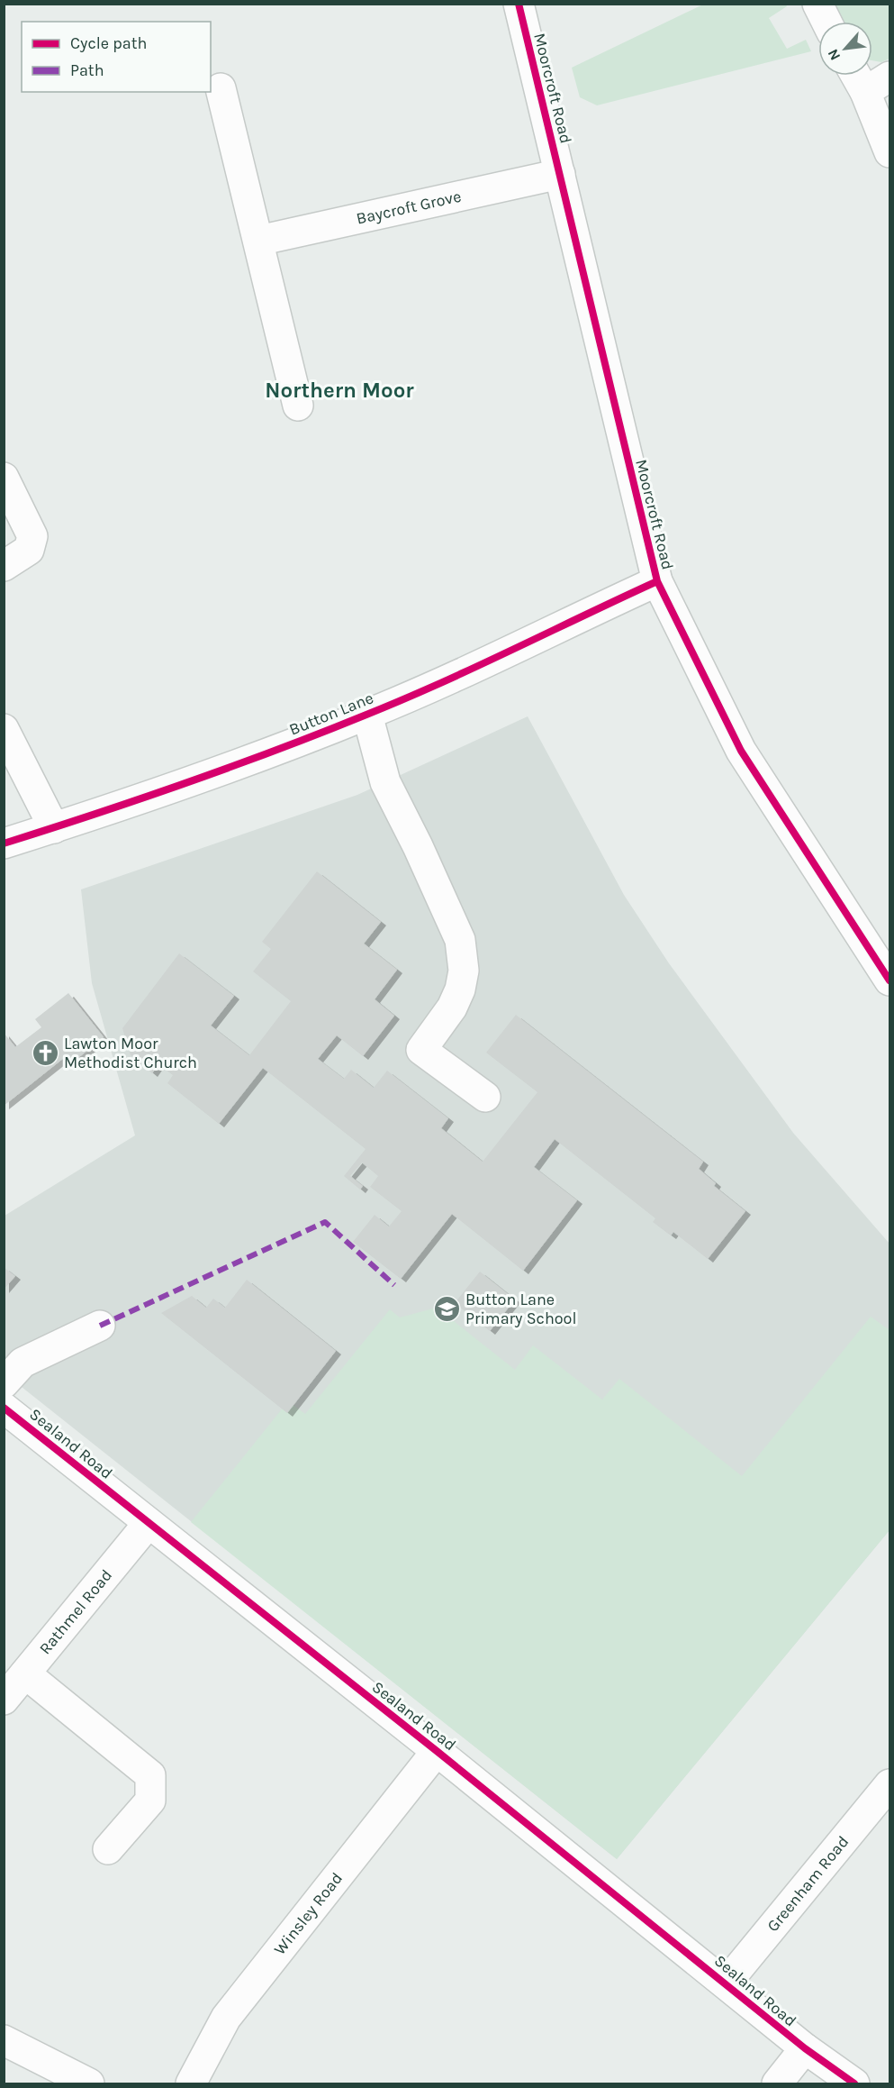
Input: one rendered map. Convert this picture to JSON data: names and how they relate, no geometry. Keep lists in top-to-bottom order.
{
  "streets": {
    "street": [
      "Moorcroft Road",
      "Baycroft Grove",
      "Button Lane",
      "Sealand Road",
      "Rathmel Road",
      "Greenham Road",
      "Winsley Road"
    ]
  },
  "crossings": [
    ["Moorcroft Road", "Baycroft Grove"],
    ["Moorcroft Road", "Button Lane"],
    ["Sealand Road", "Rathmel Road"],
    ["Sealand Road", "Greenham Road"],
    ["Sealand Road", "Winsley Road"]
  ],
  "districts": ["Northern Moor"],
  "places": {
    "church": ["Lawton Moor Methodist Church"],
    "school or university": ["Button Lane Primary School"]
  },
  "legend": ["Cycle path", "Path"],
  "north": "bottom left"
}
